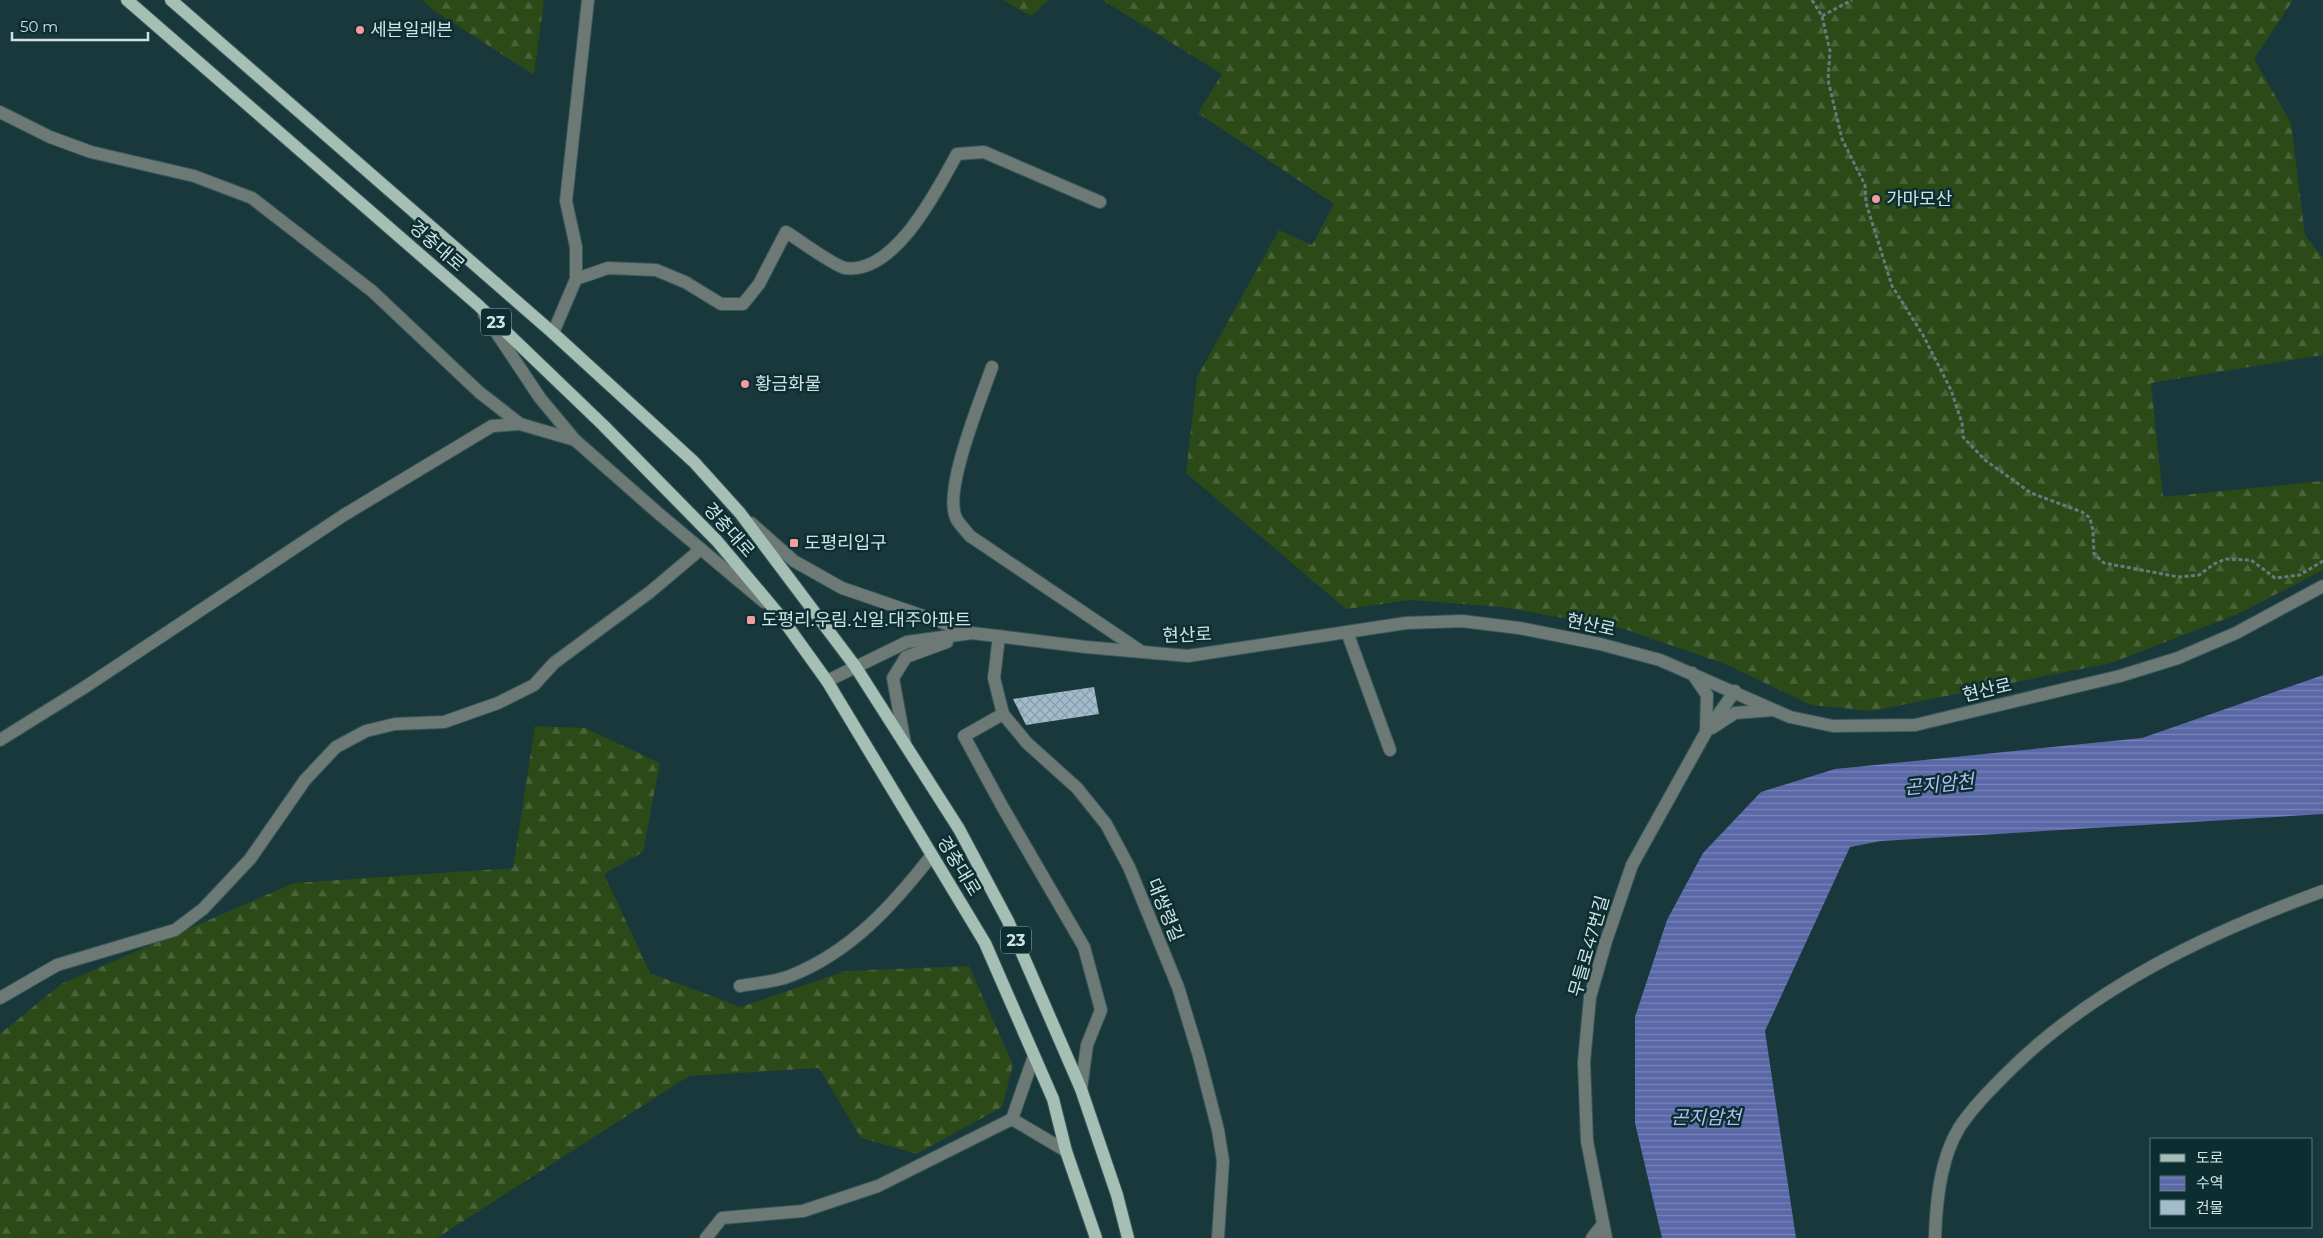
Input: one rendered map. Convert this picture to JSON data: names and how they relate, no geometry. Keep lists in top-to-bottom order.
{
  "streets": {
    "main road": ["경충대로", "23"],
    "street": ["현산로", "대쌍령길", "무들로47번길"]
  },
  "crossings": [
    ["경충대로", "현산로"],
    ["현산로", "대쌍령길"],
    ["현산로", "무들로47번길"]
  ],
  "water": ["곤지암천"],
  "places": {
    "other": ["세븐일레븐", "가마모산", "황금화물"],
    "transit": ["도평리입구", "도평리.우림.신일.대주아파트"]
  },
  "legend": ["도로", "수역", "건물"],
  "scale_bar": "50 m"
}
